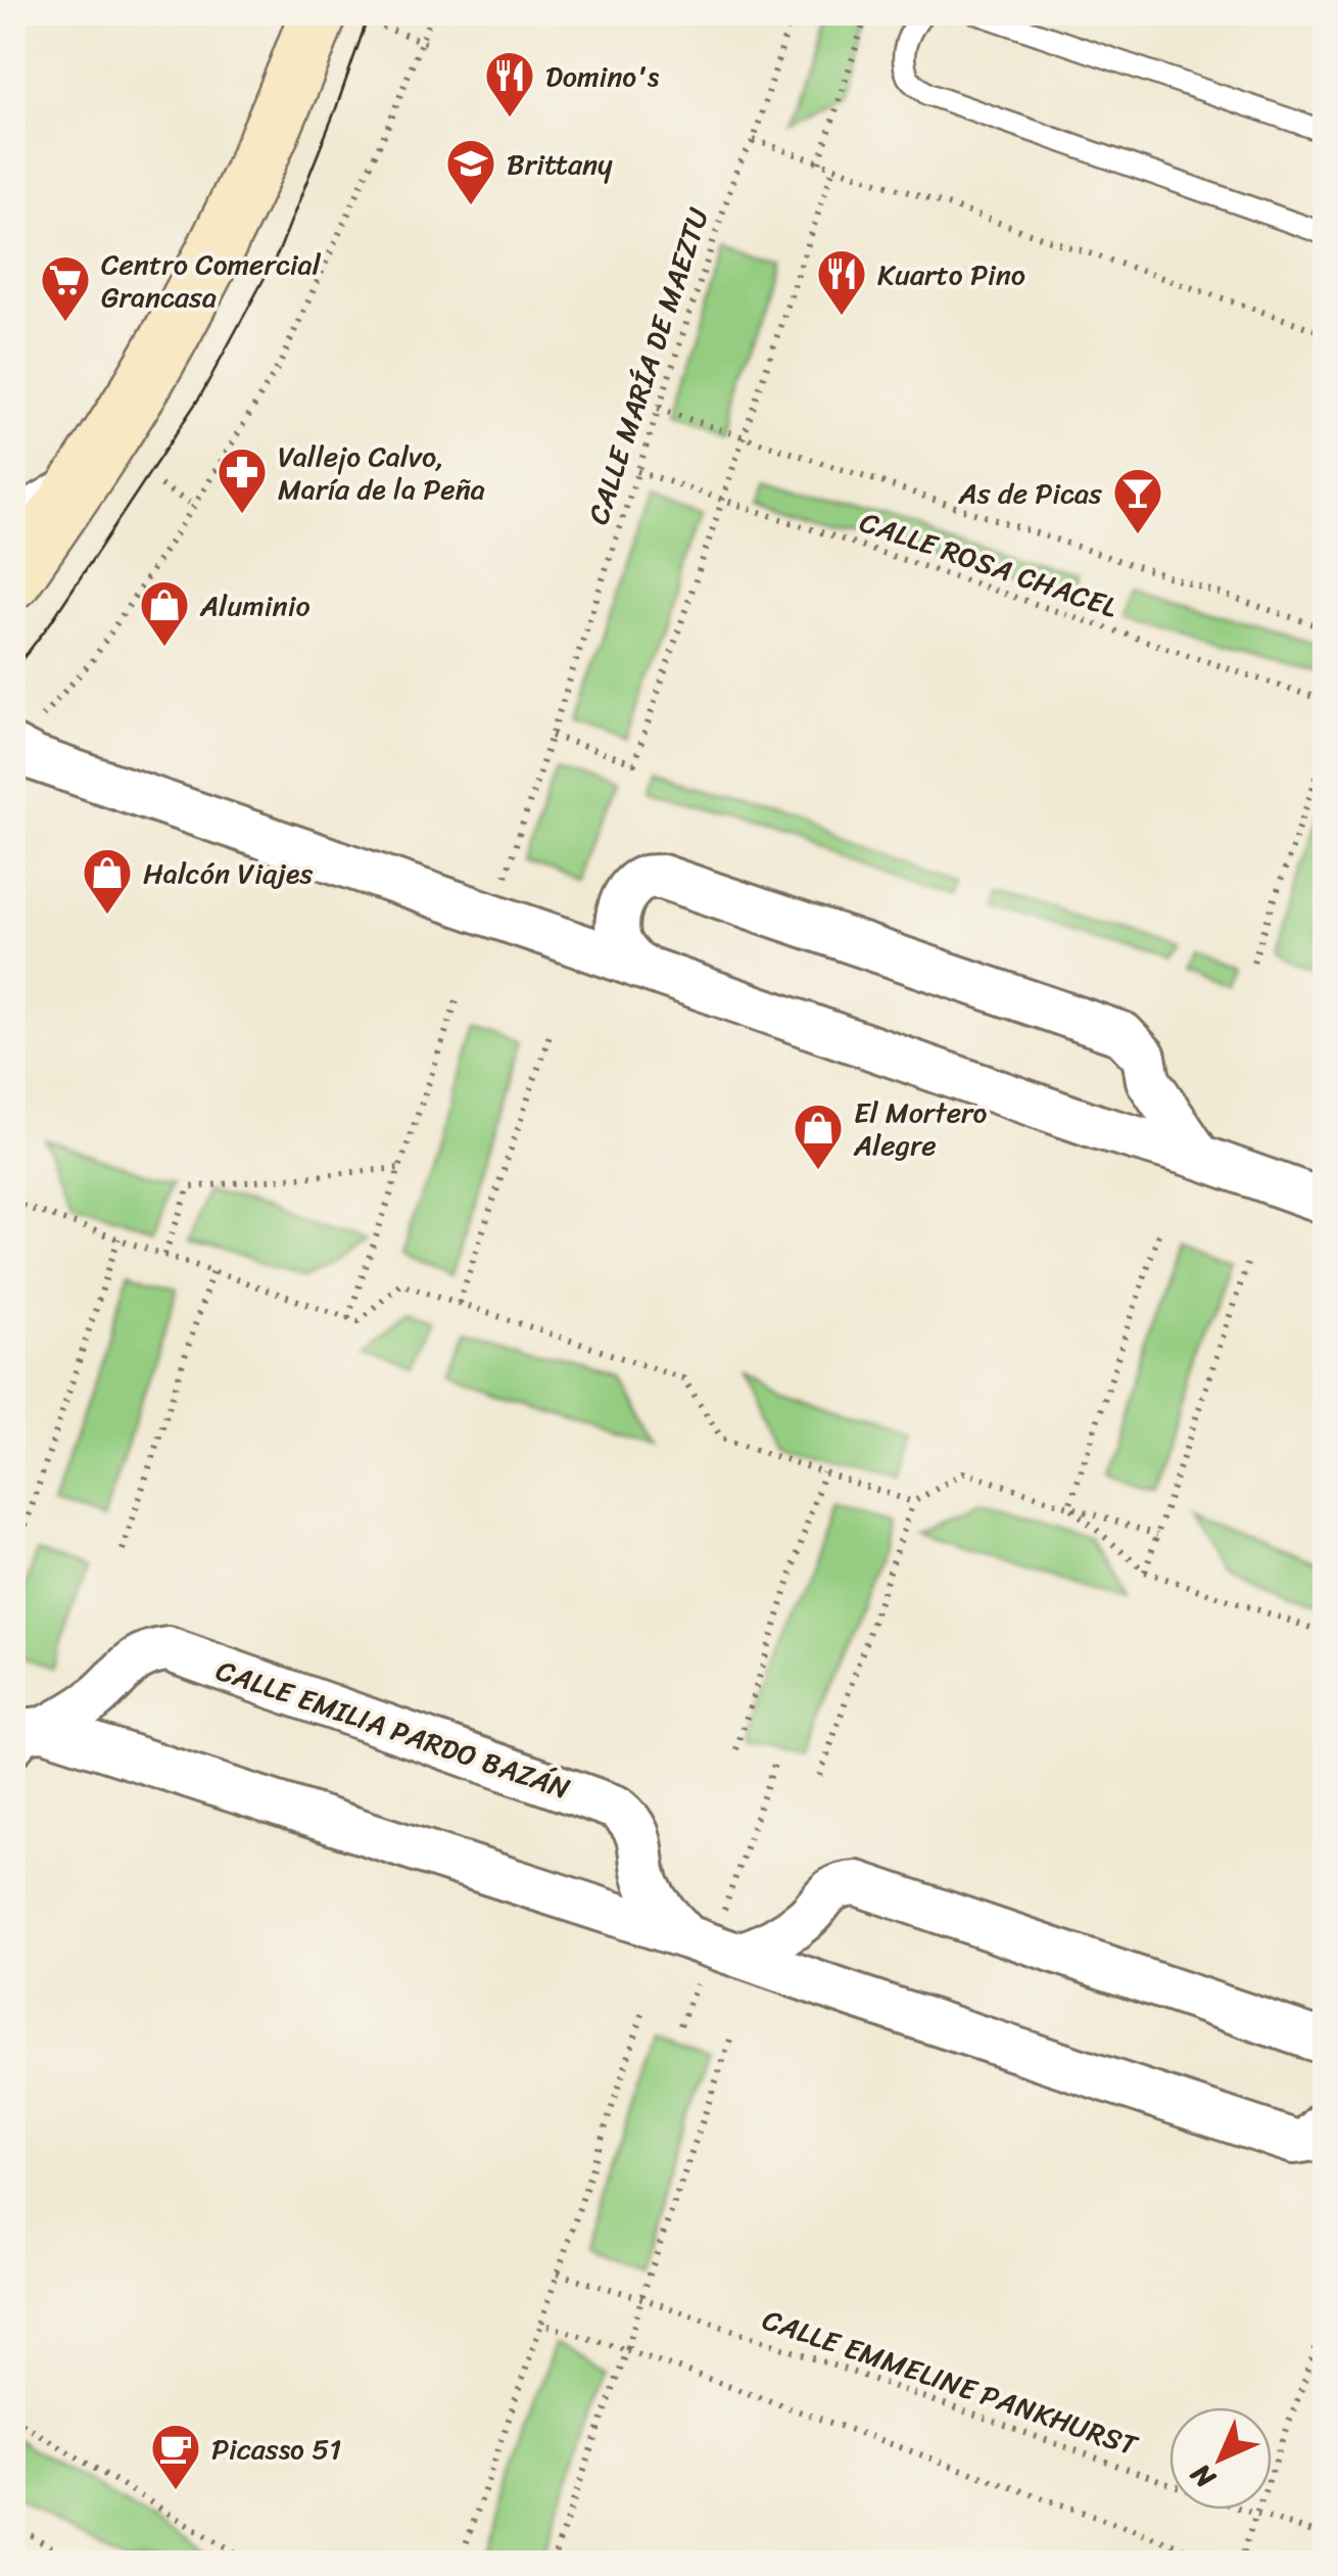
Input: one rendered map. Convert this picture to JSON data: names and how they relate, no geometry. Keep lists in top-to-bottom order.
{
  "streets": {
    "street": ["CALLE EMILIA PARDO BAZÁN"],
    "path": ["CALLE MARÍA DE MAEZTU", "CALLE ROSA CHACEL", "CALLE EMMELINE PANKHURST"]
  },
  "crossings": [
    ["CALLE MARÍA DE MAEZTU", "CALLE ROSA CHACEL"]
  ],
  "places": {
    "restaurant": ["Domino's", "Kuarto Pino"],
    "school or university": ["Brittany"],
    "supermarket": ["Centro Comercial Grancasa"],
    "pharmacy": ["Vallejo Calvo, María de la Peña"],
    "bar": ["As de Picas"],
    "shop": ["Aluminio", "Halcón Viajes", "El Mortero Alegre"],
    "cafe": ["Picasso 51"]
  },
  "north": "bottom left"
}
